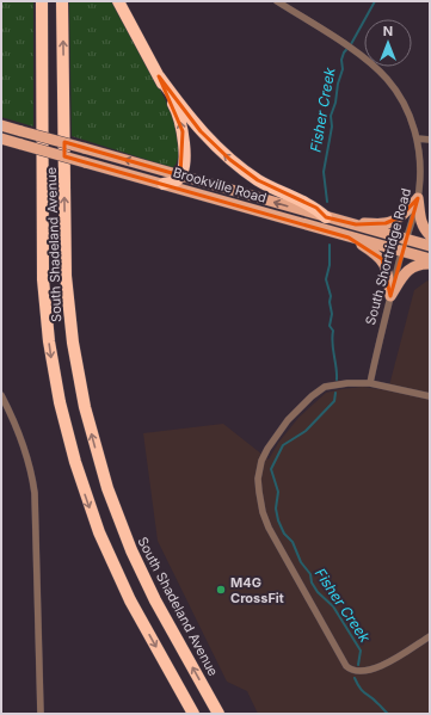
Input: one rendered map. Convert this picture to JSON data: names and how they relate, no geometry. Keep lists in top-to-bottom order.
{
  "streets": {
    "highway": ["South Shadeland Avenue"],
    "main road": ["Brookville Road"],
    "street": ["South Shortridge Road"]
  },
  "crossings": [
    ["Brookville Road", "South Shortridge Road"]
  ],
  "water": ["Fisher Creek"],
  "places": ["M4G CrossFit"],
  "north": "top"
}
